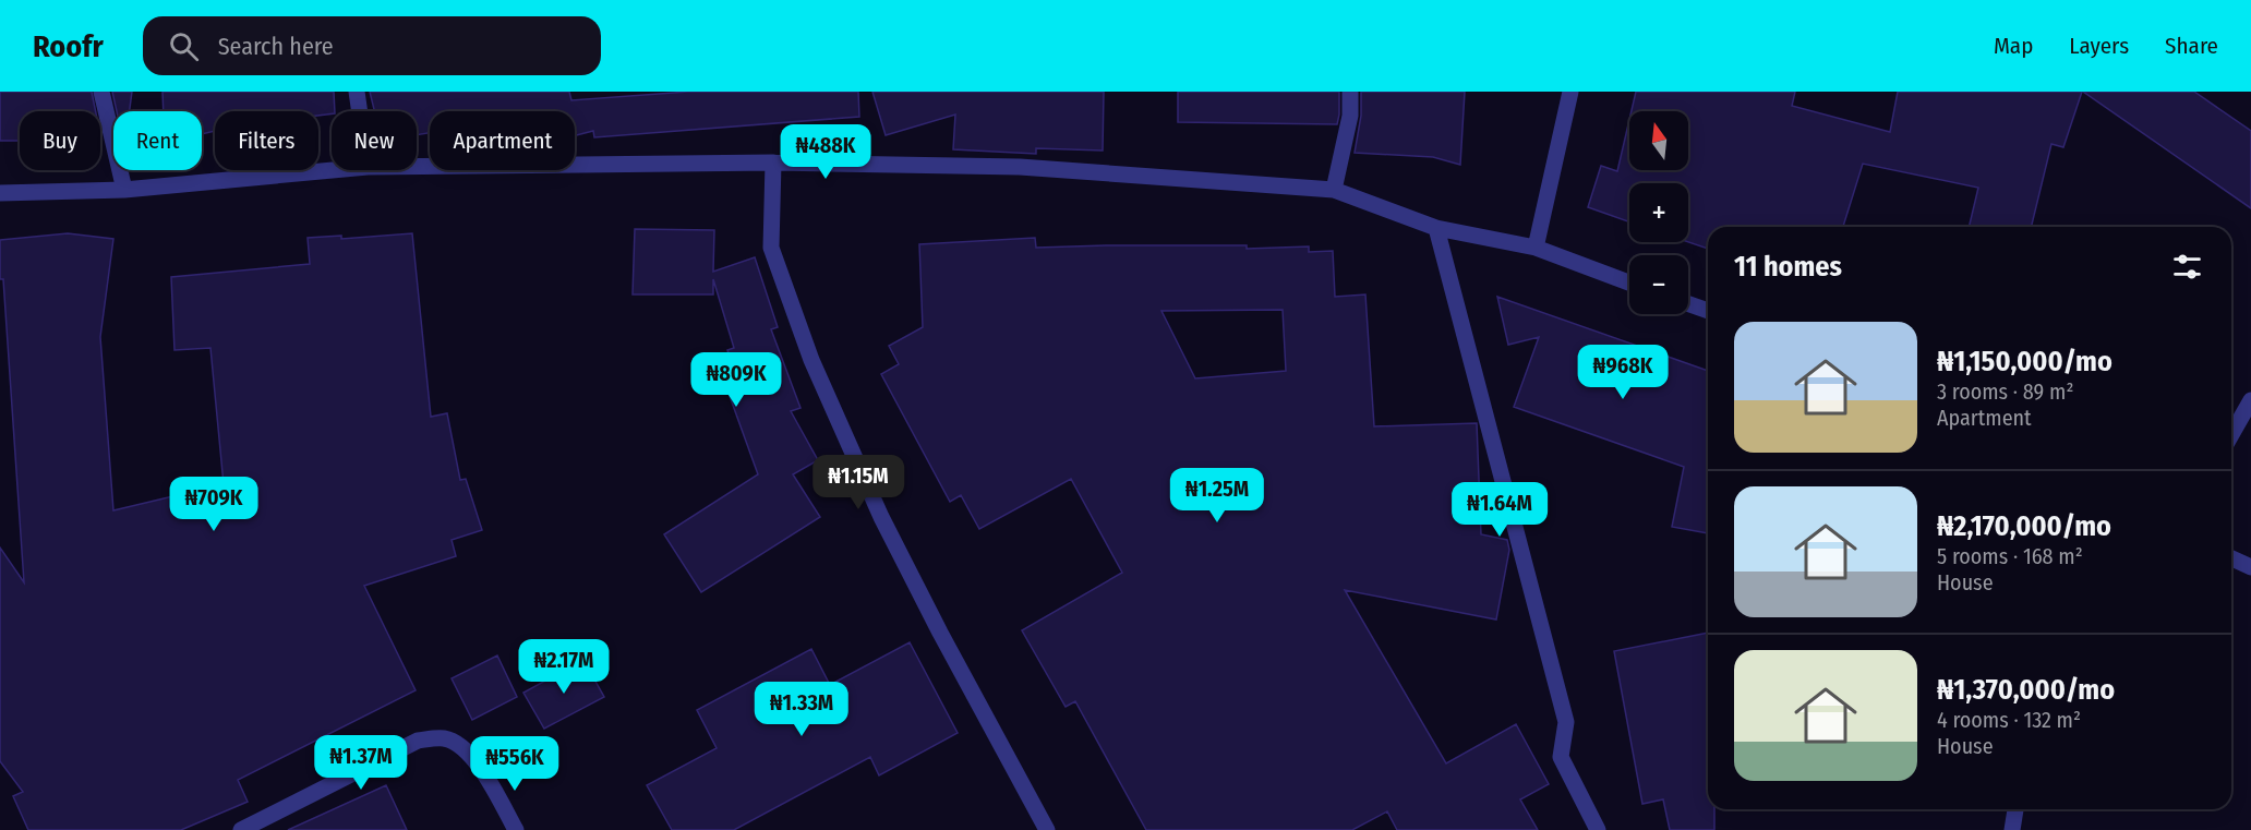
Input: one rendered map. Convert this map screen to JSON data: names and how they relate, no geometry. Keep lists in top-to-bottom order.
{
  "north": "top",
  "page": {
    "header": "Roofr",
    "search": "Search here",
    "nav": ["Map", "Layers", "Share"],
    "map_buttons": ["+", "−"],
    "chip": [
      "Buy",
      "Rent",
      "Filters",
      "New",
      "Apartment"
    ],
    "price": [
      "₦488K",
      "₦968K",
      "₦809K",
      "₦1.15M",
      "₦1.25M",
      "₦709K",
      "₦1.64M",
      "₦2.17M",
      "₦1.33M",
      "₦1.37M",
      "₦556K"
    ],
    "heading": "11 homes",
    "list": [
      {
        "name": "₦1,150,000/mo",
        "note": "3 rooms · 89 m² · Apartment"
      },
      {
        "name": "₦2,170,000/mo",
        "note": "5 rooms · 168 m² · House"
      },
      {
        "name": "₦1,370,000/mo",
        "note": "4 rooms · 132 m² · House"
      }
    ]
  }
}
